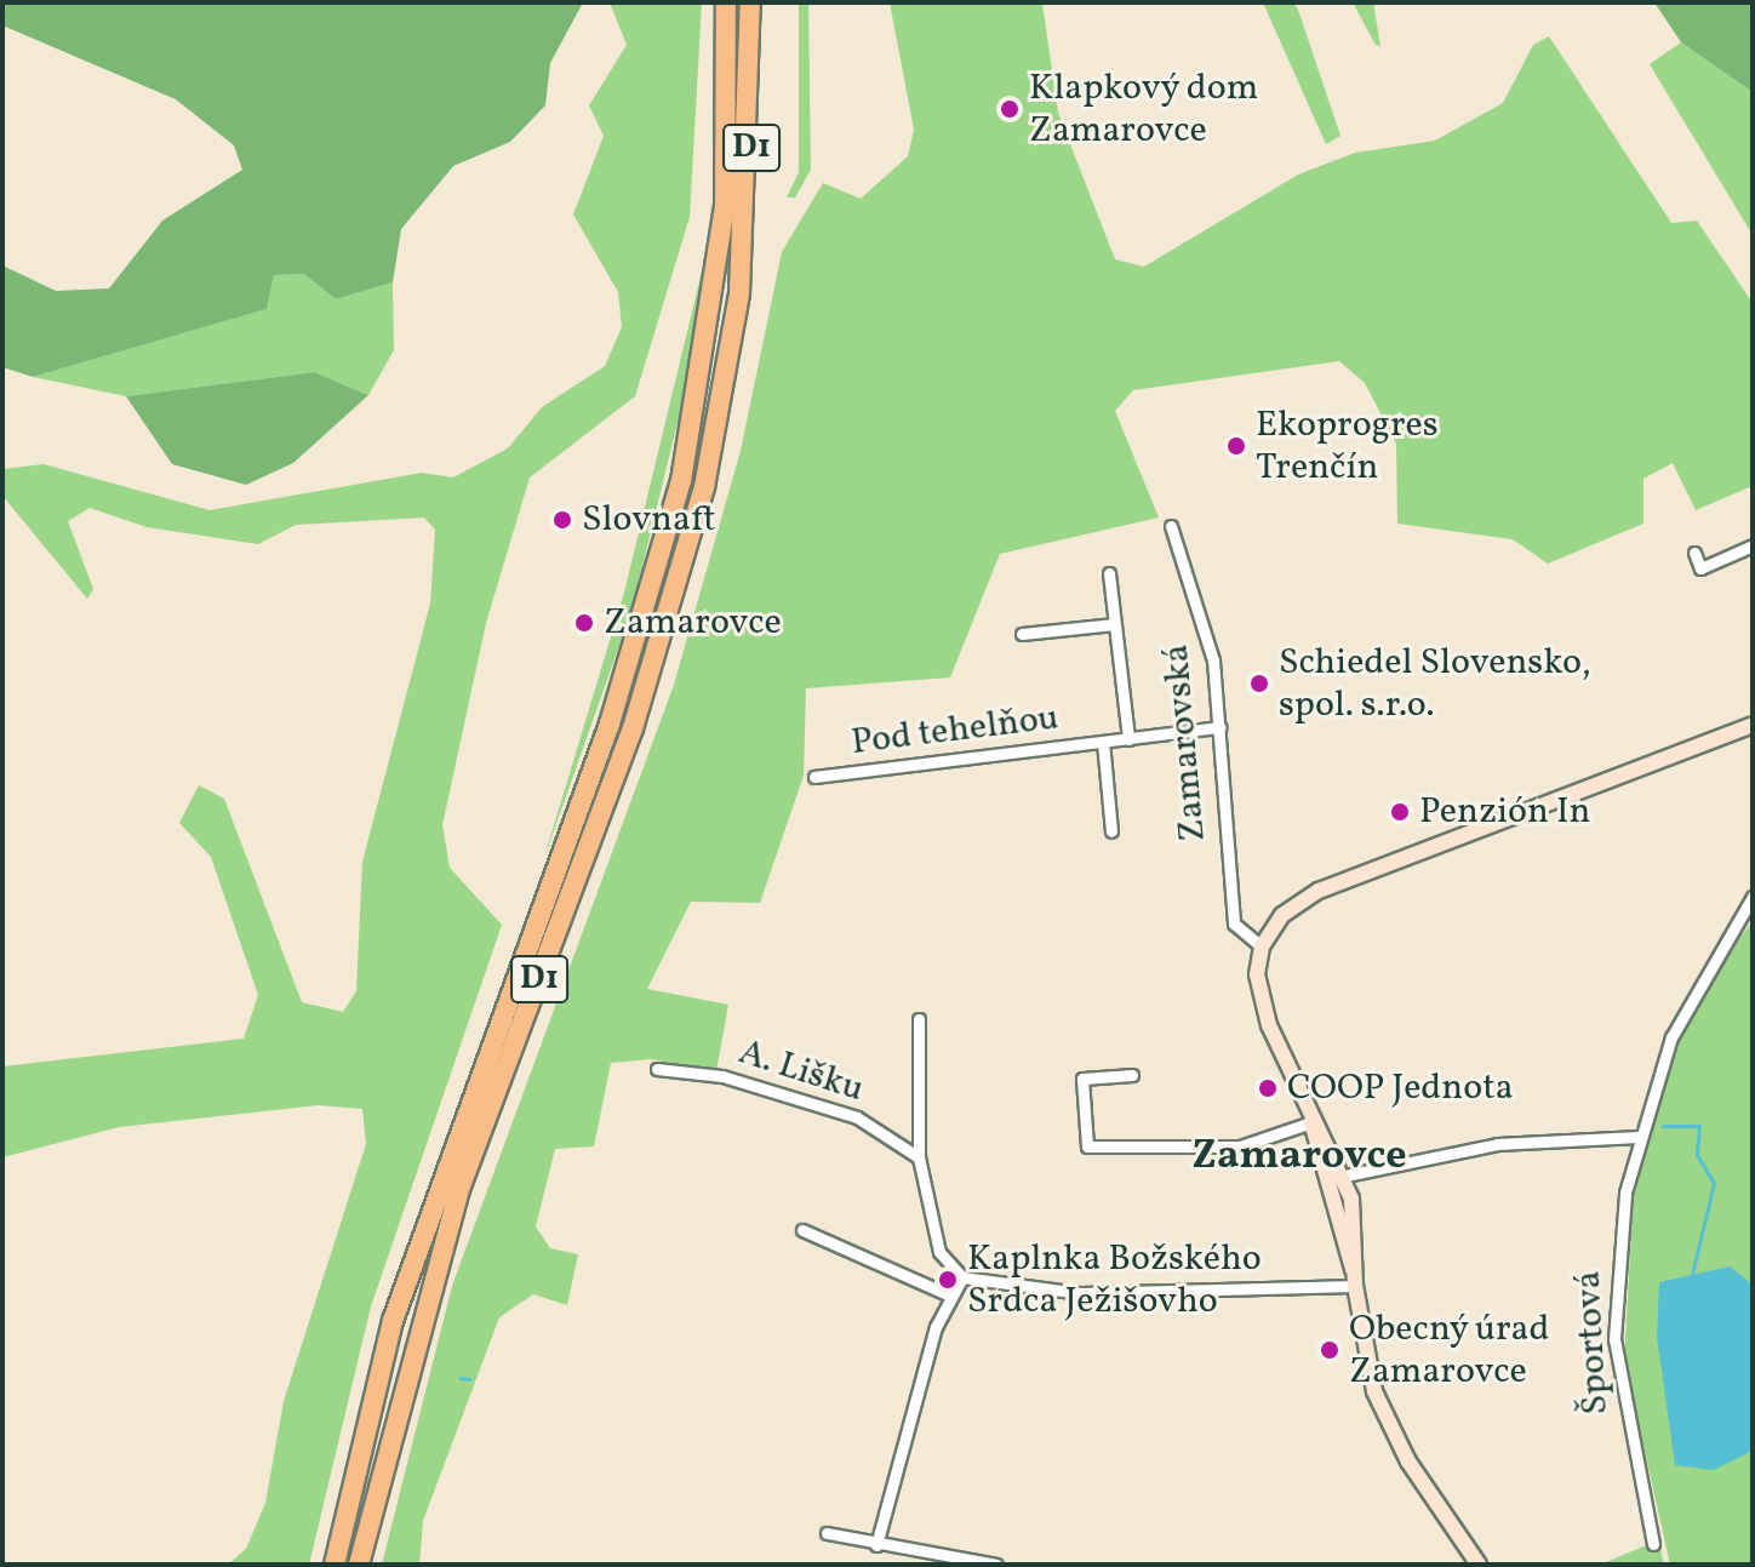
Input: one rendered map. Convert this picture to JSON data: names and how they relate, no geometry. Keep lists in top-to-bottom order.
{
  "streets": {
    "highway": ["D1"],
    "street": [
      "Pod tehelňou",
      "Zamarovská",
      "A. Lišku",
      "Športová"
    ]
  },
  "crossings": [
    ["Pod tehelňou", "Zamarovská"]
  ],
  "districts": ["Zamarovce"],
  "places": [
    "Klapkový dom Zamarovce",
    "Ekoprogres Trenčín",
    "Slovnaft",
    "Zamarovce",
    "Schiedel Slovensko, spol. s.r.o.",
    "Penzión In",
    "COOP Jednota",
    "Kaplnka Božského Srdca Ježišovho",
    "Obecný úrad Zamarovce"
  ]
}
